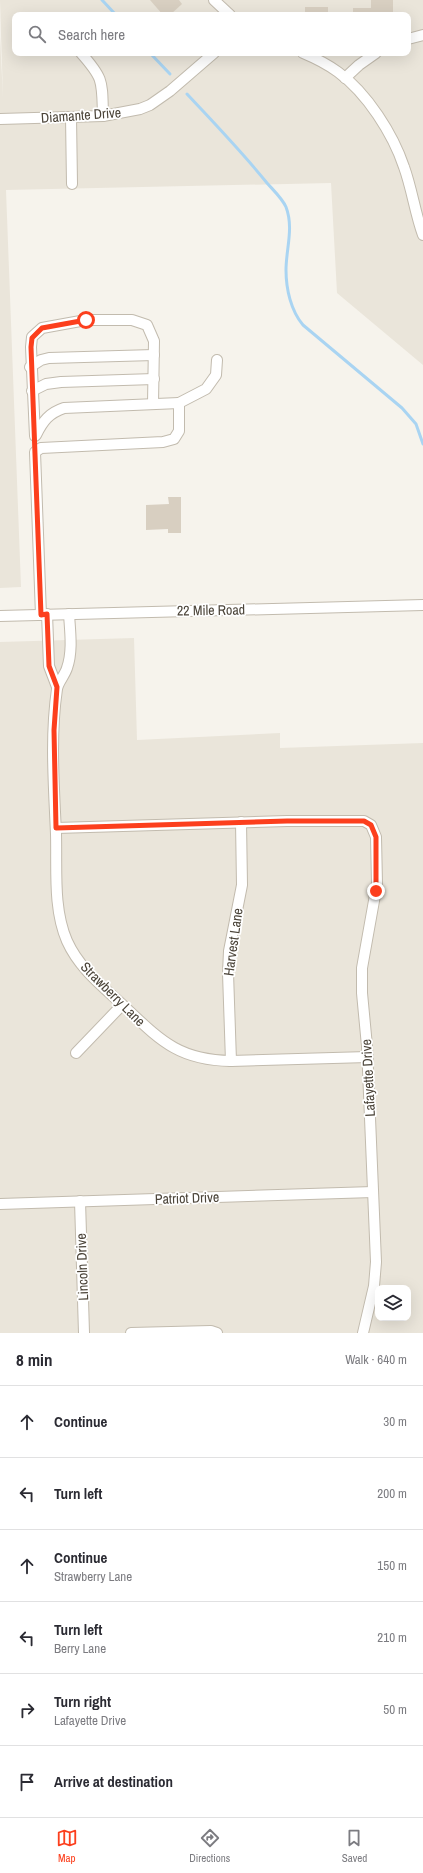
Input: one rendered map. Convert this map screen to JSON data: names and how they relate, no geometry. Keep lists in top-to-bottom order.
{
  "streets": {
    "street": [
      "Diamante Drive",
      "22 Mile Road",
      "Harvest Lane",
      "Strawberry Lane",
      "Lafayette Drive",
      "Patriot Drive",
      "Lincoln Drive"
    ]
  },
  "crossings": [
    ["22 Mile Road", "Strawberry Lane"],
    ["Harvest Lane", "Strawberry Lane"],
    ["Harvest Lane", "Lafayette Drive"],
    ["Strawberry Lane", "Lafayette Drive"],
    ["Lafayette Drive", "Patriot Drive"],
    ["Patriot Drive", "Lincoln Drive"]
  ],
  "page": {
    "search": "Search here",
    "heading": ["8 min", "Walk · 640 m"],
    "list": [
      ["Continue", "30 m"],
      ["Turn left", "200 m"],
      ["Continue", "Strawberry Lane", "150 m"],
      ["Turn left", "Berry Lane", "210 m"],
      ["Turn right", "Lafayette Drive", "50 m"],
      "Arrive at destination"
    ],
    "nav": ["Map", "Directions", "Saved"]
  }
}
